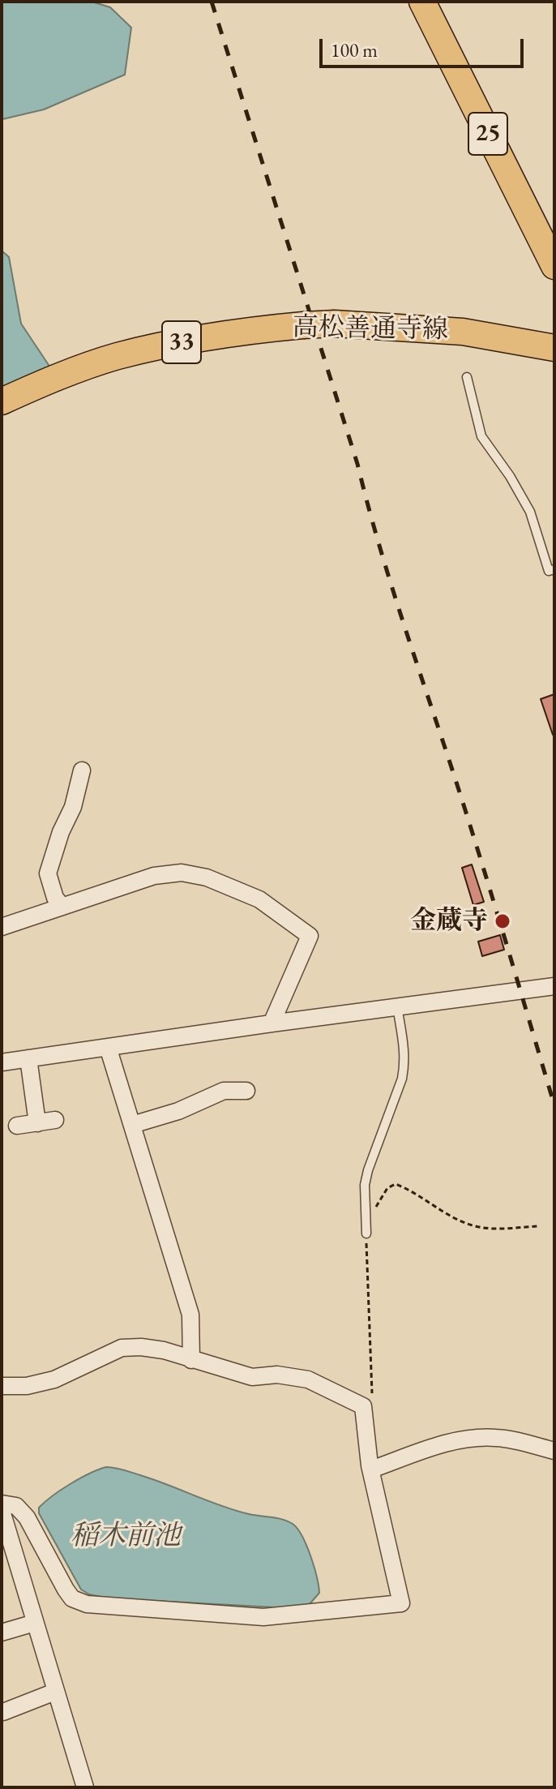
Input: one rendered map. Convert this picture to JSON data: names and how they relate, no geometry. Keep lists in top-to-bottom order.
{
  "streets": {
    "main road": ["25", "高松善通寺線", "33"]
  },
  "water": ["稲木前池"],
  "places": ["金蔵寺"],
  "scale_bar": "100 m"
}
